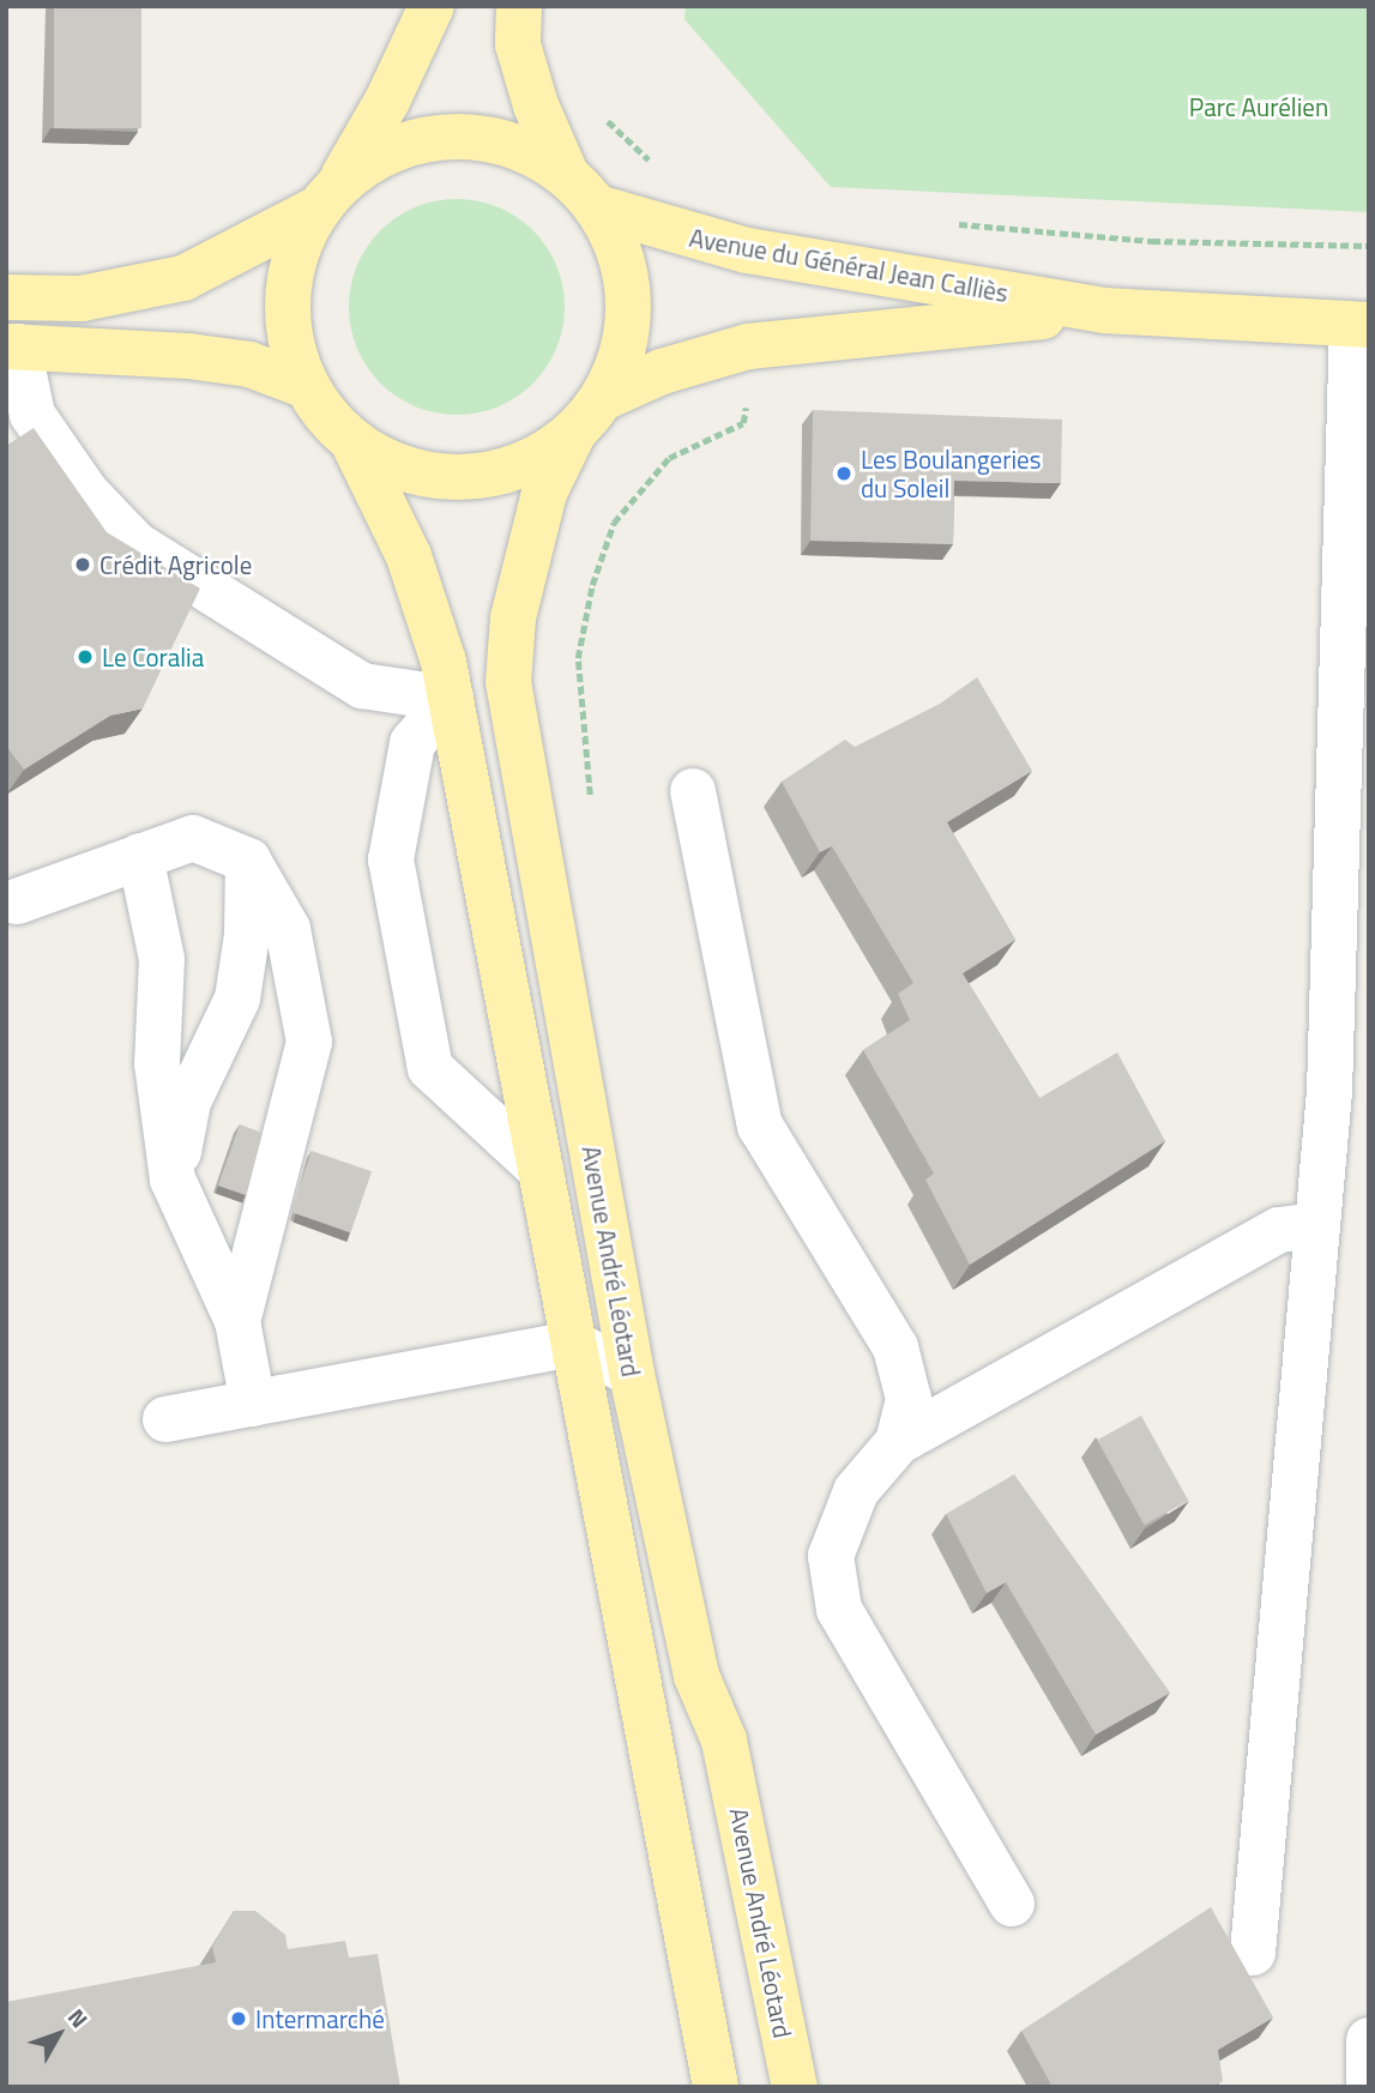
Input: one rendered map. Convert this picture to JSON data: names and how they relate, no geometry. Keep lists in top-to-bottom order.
{
  "streets": {
    "main road": ["Avenue du Général Jean Calliès", "Avenue André Léotard"]
  },
  "parks": ["Parc Aurélien"],
  "places": [
    "Les Boulangeries du Soleil",
    "Crédit Agricole",
    "Le Coralia",
    "Intermarché"
  ],
  "north": "top right"
}
